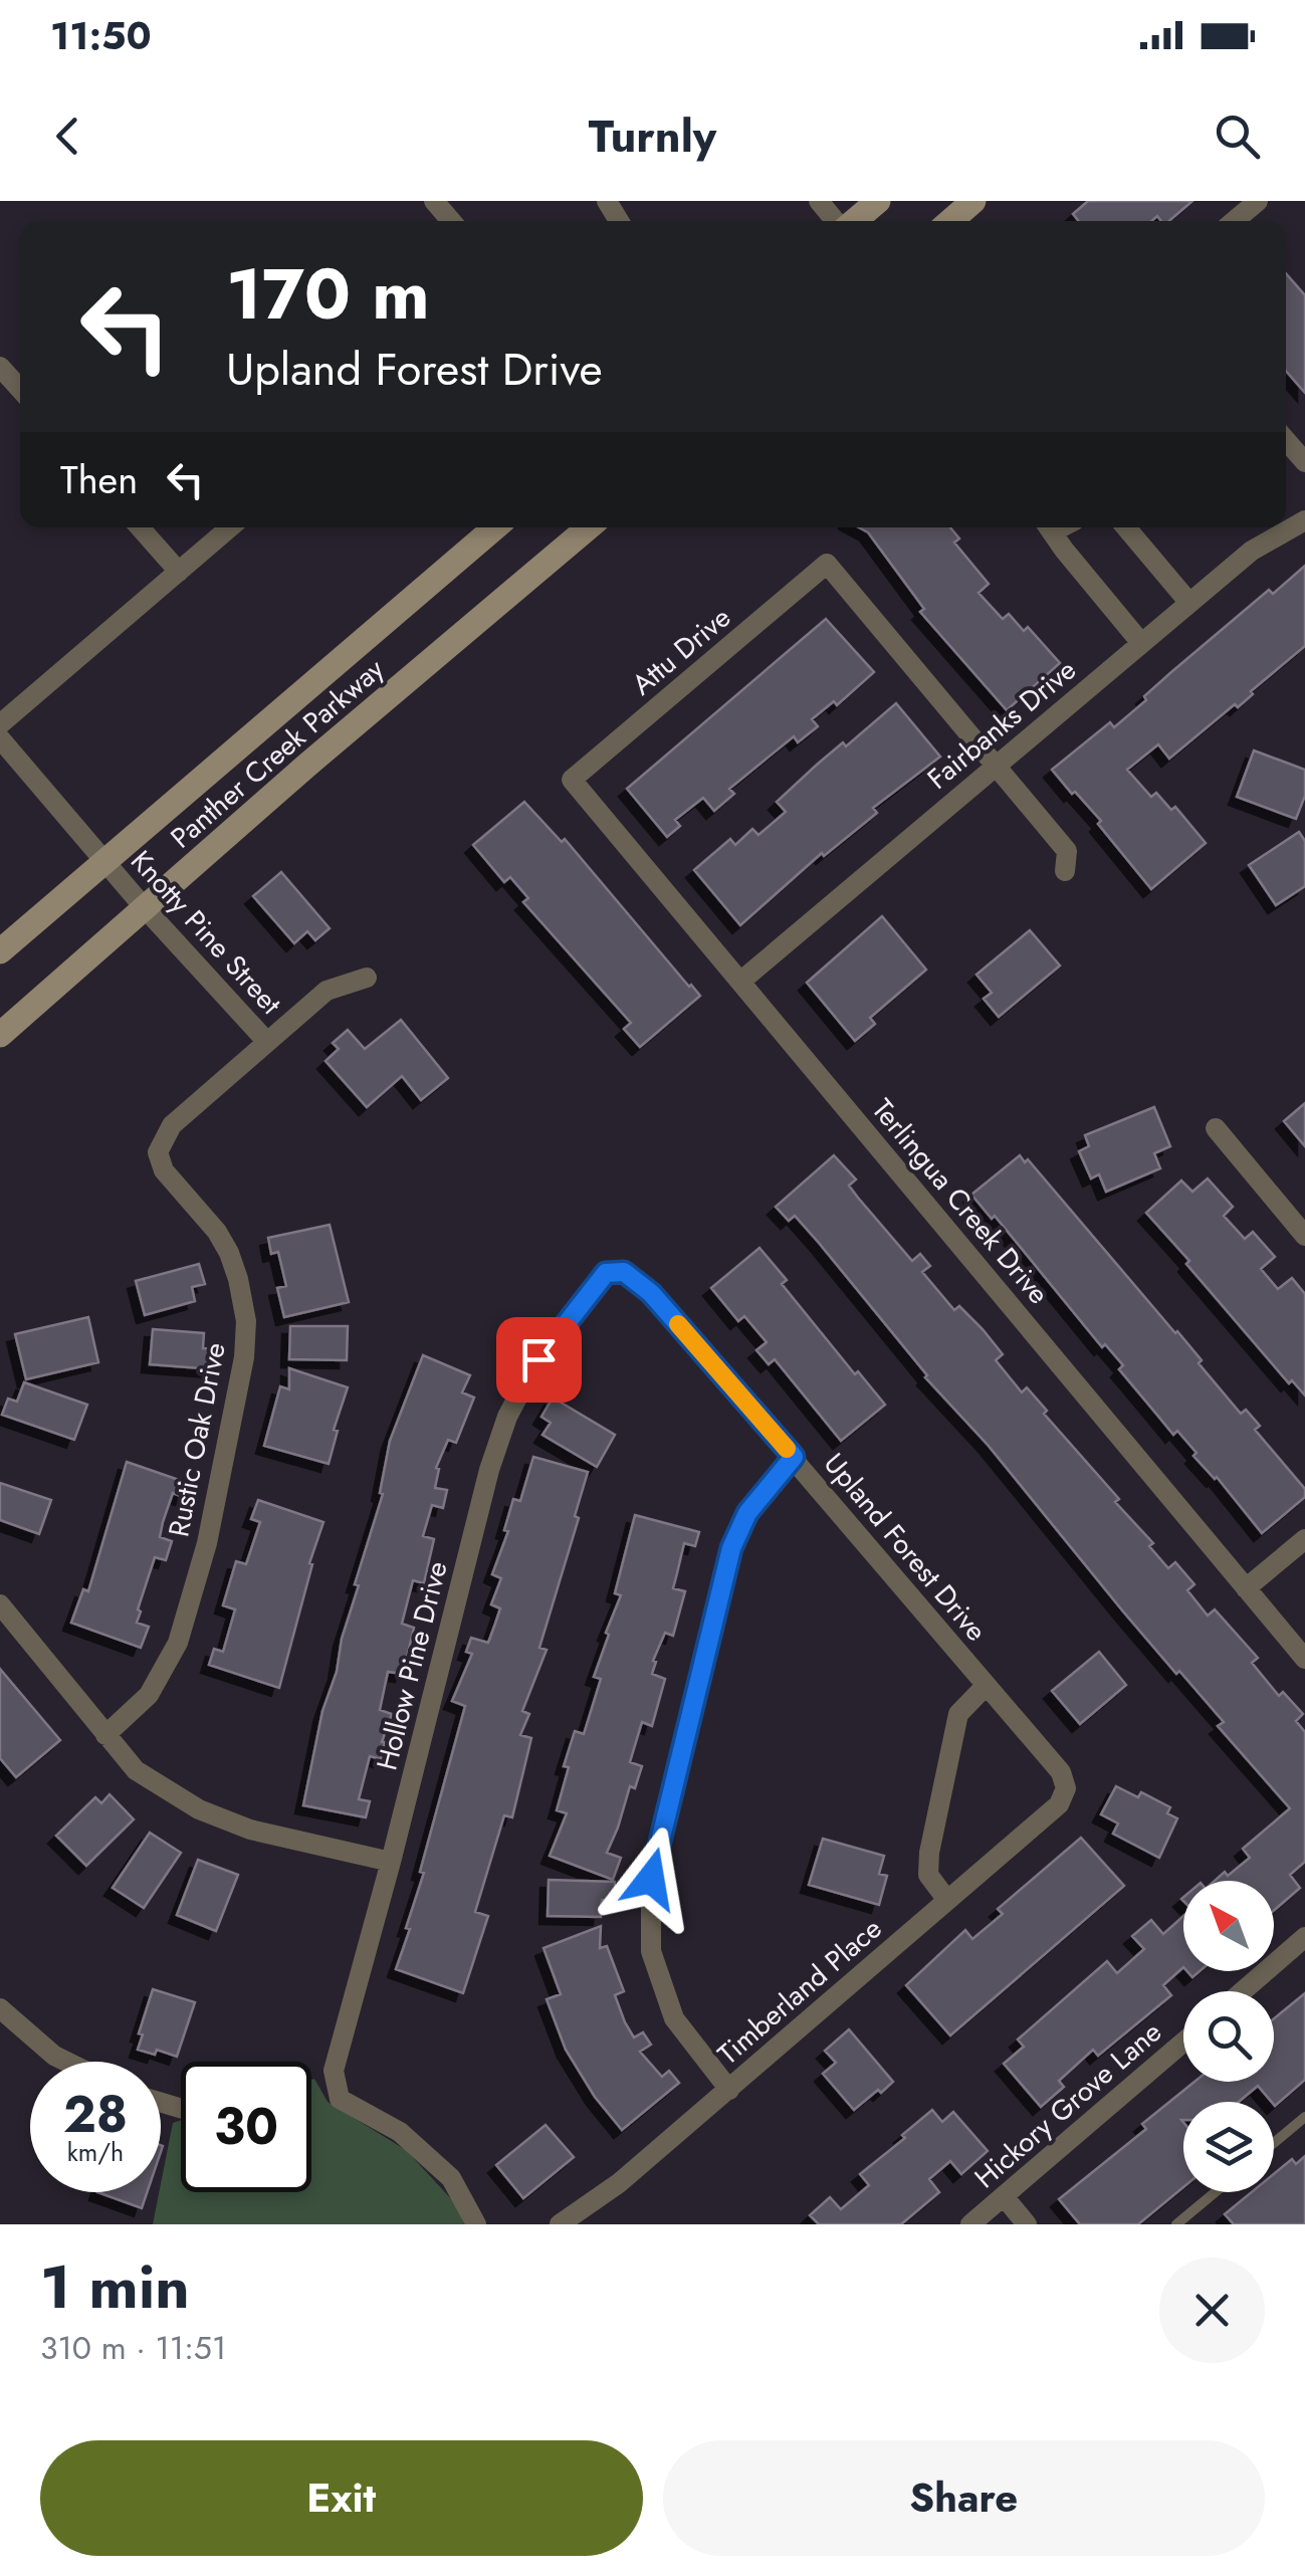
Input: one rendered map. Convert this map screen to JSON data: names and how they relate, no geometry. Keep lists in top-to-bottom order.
{
  "streets": {
    "main road": ["Panther Creek Parkway"],
    "street": [
      "Attu Drive",
      "Fairbanks Drive",
      "Knotty Pine Street",
      "Terlingua Creek Drive",
      "Rustic Oak Drive",
      "Upland Forest Drive",
      "Hollow Pine Drive",
      "Timberland Place",
      "Hickory Grove Lane"
    ]
  },
  "crossings": [
    ["Attu Drive", "Fairbanks Drive"],
    ["Attu Drive", "Terlingua Creek Drive"],
    ["Fairbanks Drive", "Terlingua Creek Drive"],
    ["Panther Creek Parkway", "Knotty Pine Street"],
    ["Knotty Pine Street", "Rustic Oak Drive"],
    ["Upland Forest Drive", "Hollow Pine Drive"],
    ["Upland Forest Drive", "Timberland Place"]
  ],
  "north": "top left",
  "page": {
    "status": "11:50",
    "header": "Turnly",
    "turn": ["170 m", "Upland Forest Drive"],
    "then": "Then",
    "speed": "28 km/h",
    "limit": "30",
    "heading": ["1 min", "310 m · 11:51"],
    "buttons": ["Exit", "Share"]
  }
}
